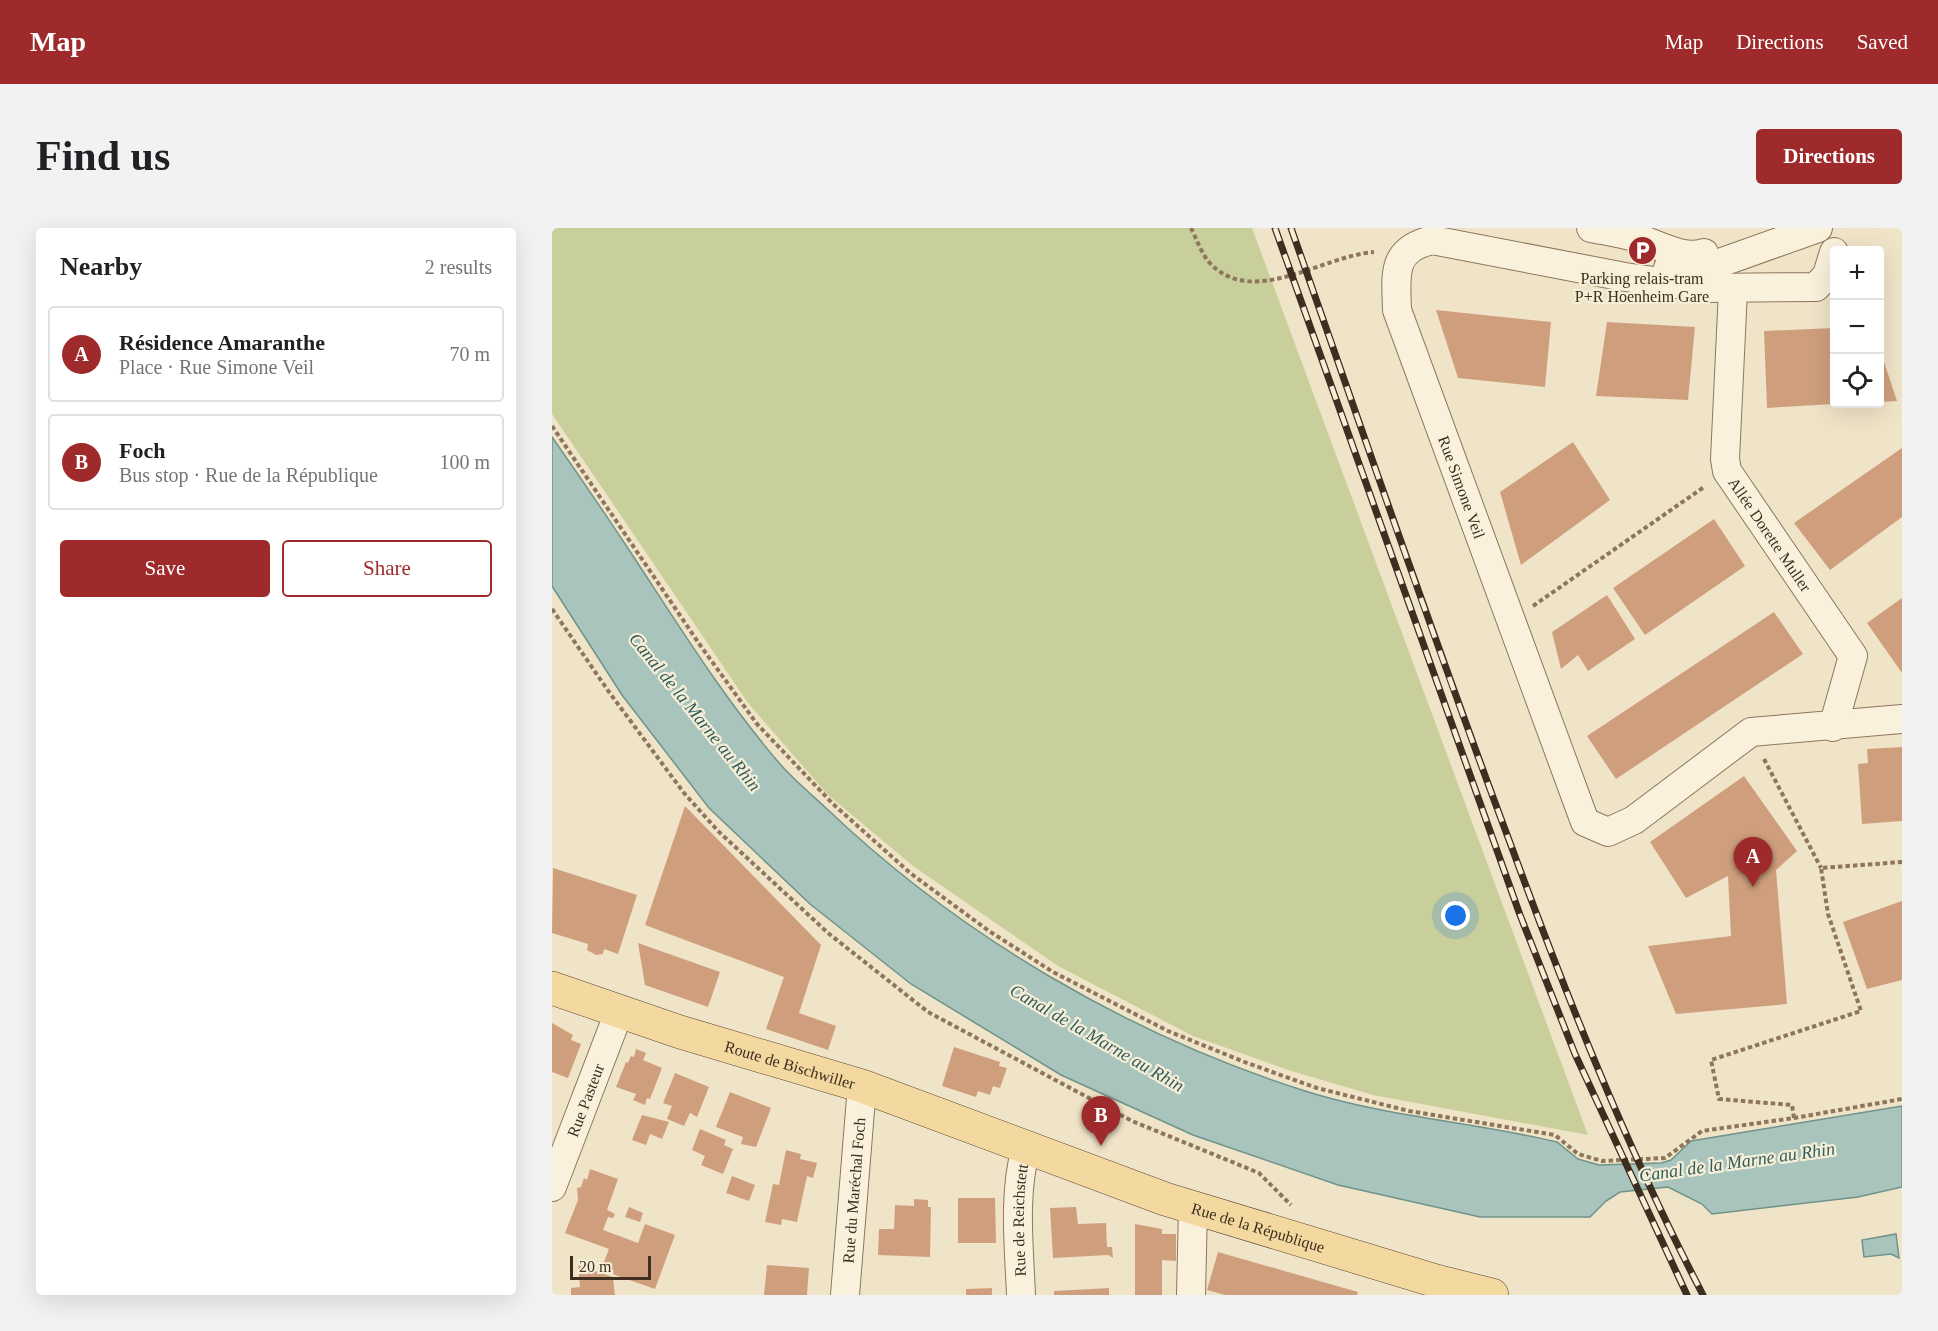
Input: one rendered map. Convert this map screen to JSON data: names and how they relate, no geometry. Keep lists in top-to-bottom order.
{
  "streets": {
    "main road": ["Route de Bischwiller", "Rue de la République"],
    "street": [
      "Rue Simone Veil",
      "Allée Dorette Muller",
      "Rue Pasteur",
      "Rue du Maréchal Foch",
      "Rue de Reichstett"
    ]
  },
  "crossings": [
    ["Route de Bischwiller", "Rue Pasteur"],
    ["Route de Bischwiller", "Rue du Maréchal Foch"],
    ["Route de Bischwiller", "Rue de Reichstett"],
    ["Route de Bischwiller", "Rue de la République"],
    ["Rue de Reichstett", "Rue de la République"]
  ],
  "water": ["Canal de la Marne au Rhin"],
  "places": {
    "parking": ["Parking relais-tram P+R Hoenheim Gare"]
  },
  "scale_bar": "20 m",
  "page": {
    "header": "Map",
    "nav": ["Map", "Directions", "Saved"],
    "buttons": [
      "Directions",
      ["Save", "Share"]
    ],
    "title": "Find us",
    "heading": ["Nearby", "2 results"],
    "map_buttons": ["+", "−"],
    "list": [
      {
        "mark": "A",
        "name": "Résidence Amaranthe",
        "note": "Place · Rue Simone Veil",
        "value": "70 m"
      },
      {
        "mark": "B",
        "name": "Foch",
        "note": "Bus stop · Rue de la République",
        "value": "100 m"
      }
    ],
    "pins": ["A", "B"],
    "scale": "20 m"
  }
}
